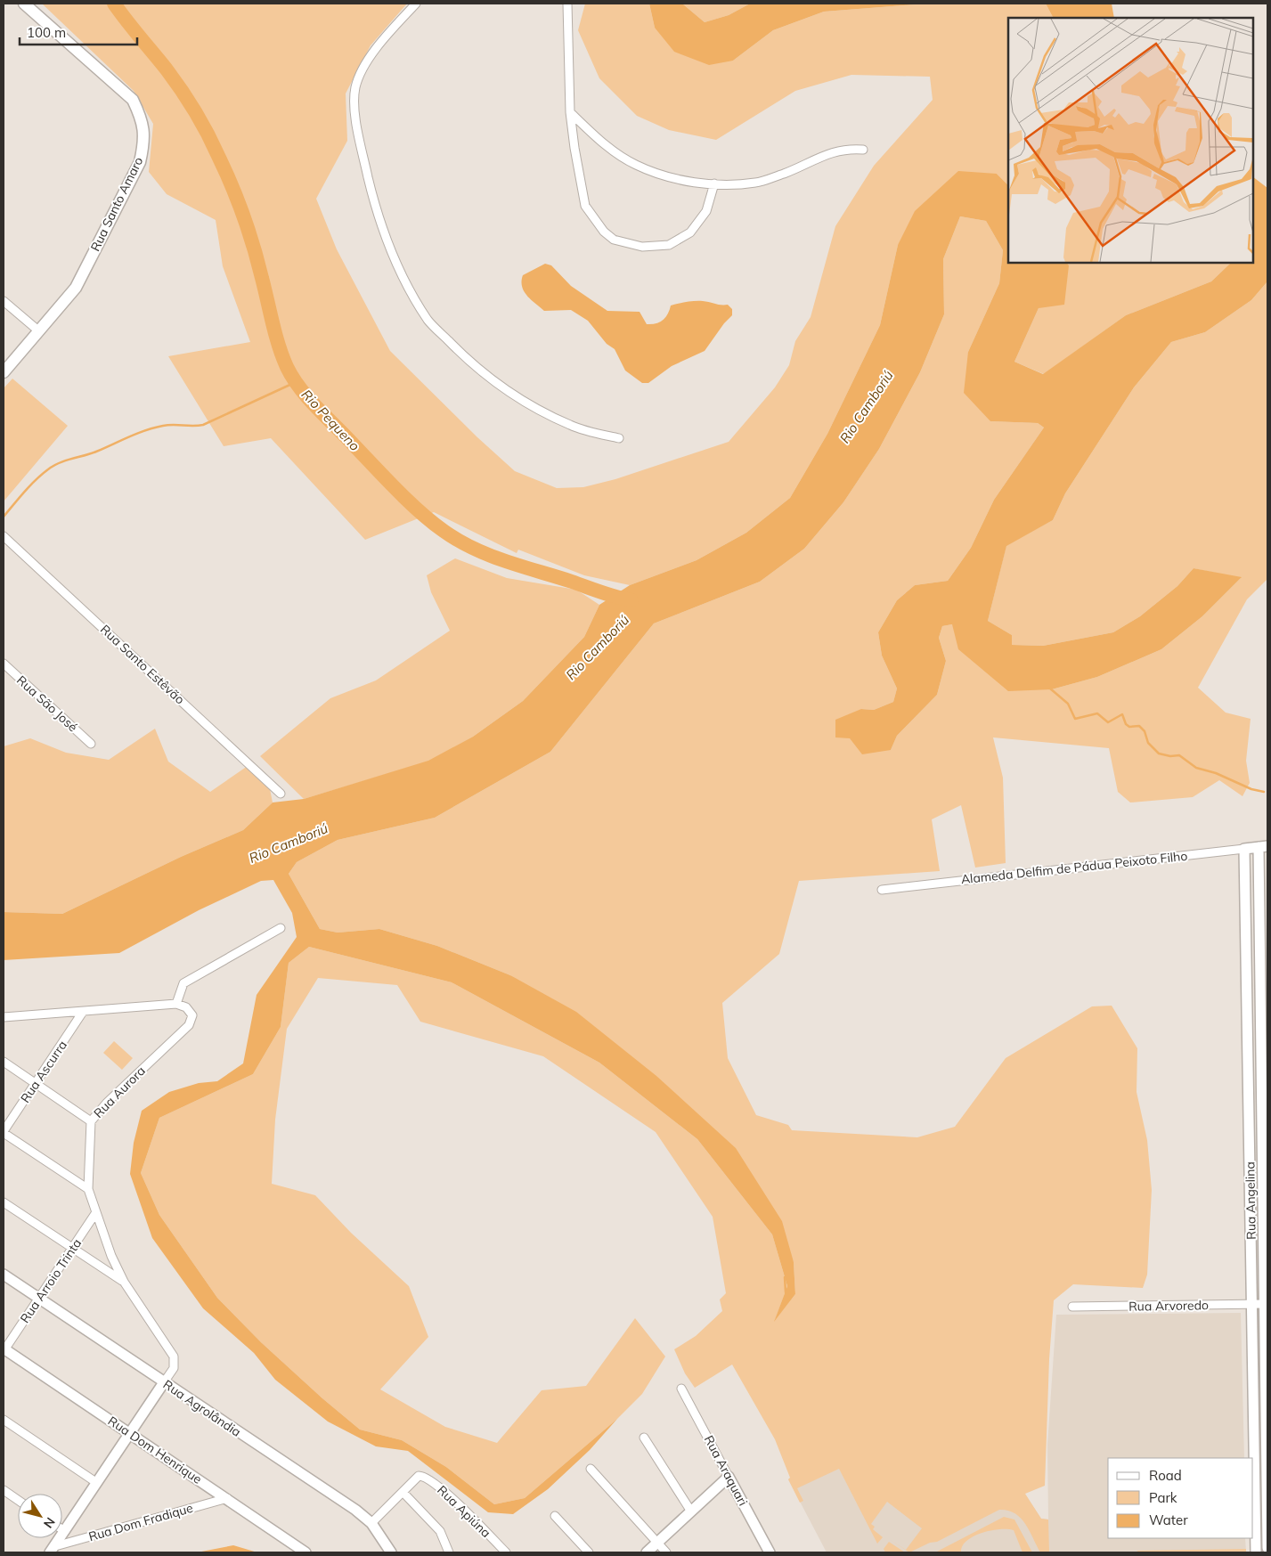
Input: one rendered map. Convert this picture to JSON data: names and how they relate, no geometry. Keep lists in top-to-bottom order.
{
  "streets": {
    "main road": ["Rua Santo Amaro"],
    "street": [
      "Rua Santo Estêvão",
      "Rua São José",
      "Alameda Delfim de Pádua Peixoto Filho",
      "Rua Ascurra",
      "Rua Aurora",
      "Rua Angelina",
      "Rua Arroio Trinta",
      "Rua Arvoredo",
      "Rua Agrolândia",
      "Rua Dom Henrique",
      "Rua Araquari",
      "Rua Apiúna",
      "Rua Dom Fradique"
    ]
  },
  "crossings": [
    ["Alameda Delfim de Pádua Peixoto Filho", "Rua Angelina"],
    ["Rua Aurora", "Rua Arroio Trinta"],
    ["Rua Aurora", "Rua Agrolândia"],
    ["Rua Angelina", "Rua Arvoredo"],
    ["Rua Arroio Trinta", "Rua Agrolândia"],
    ["Rua Arroio Trinta", "Rua Dom Henrique"],
    ["Rua Dom Henrique", "Rua Dom Fradique"]
  ],
  "water": ["Rio Camboriú", "Rio Pequeno"],
  "legend": ["Road", "Park", "Water"],
  "scale_bar": "100 m",
  "north": "bottom right"
}
